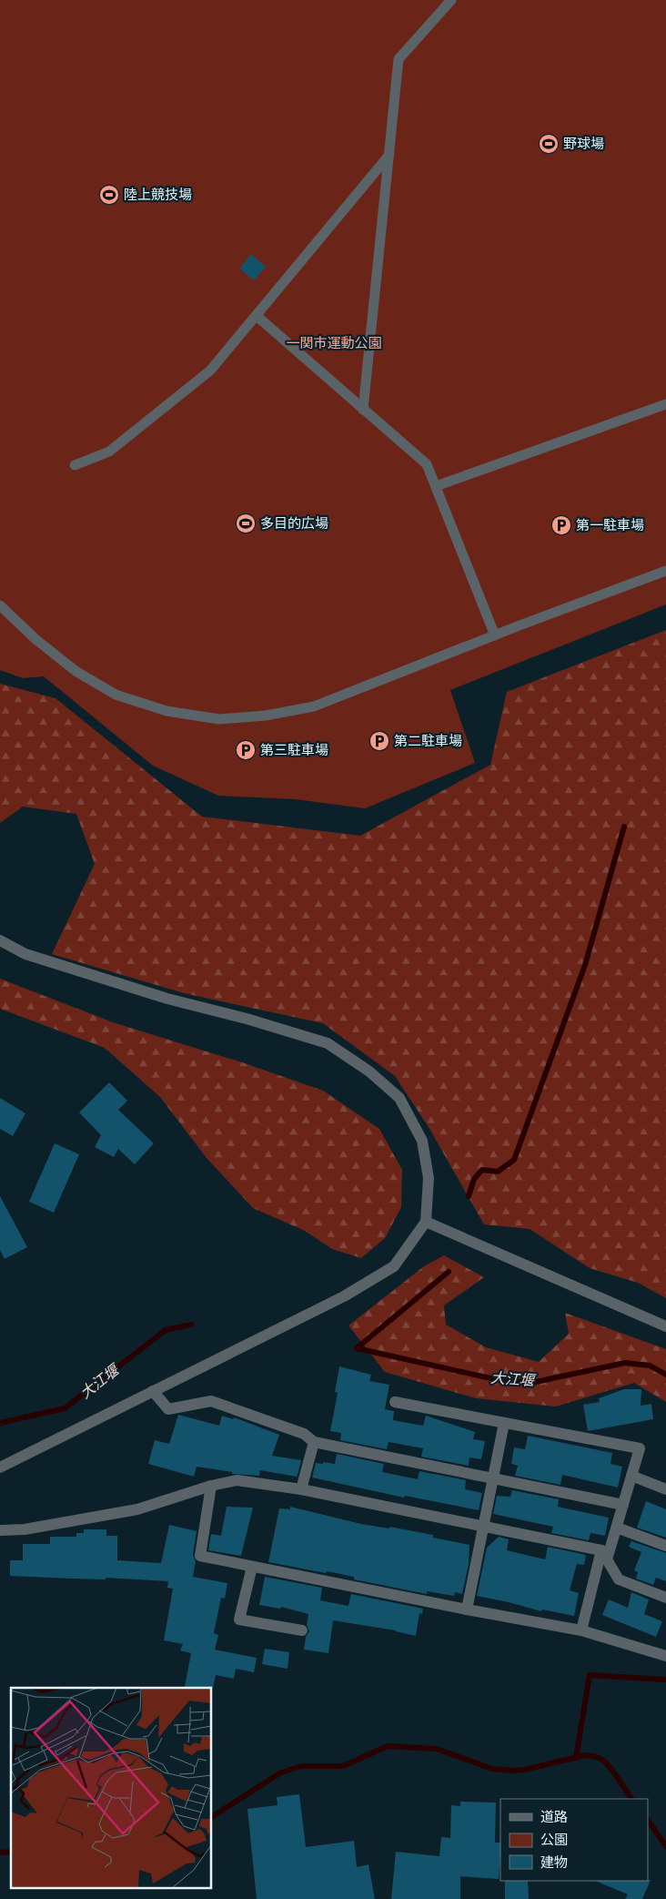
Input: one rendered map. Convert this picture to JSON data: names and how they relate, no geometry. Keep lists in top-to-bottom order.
{
  "water": ["大江堰"],
  "parks": ["一関市運動公園"],
  "places": {
    "sports": ["野球場", "陸上競技場", "多目的広場"],
    "parking": ["第一駐車場", "第二駐車場", "第三駐車場"]
  },
  "legend": ["道路", "公園", "建物"]
}
